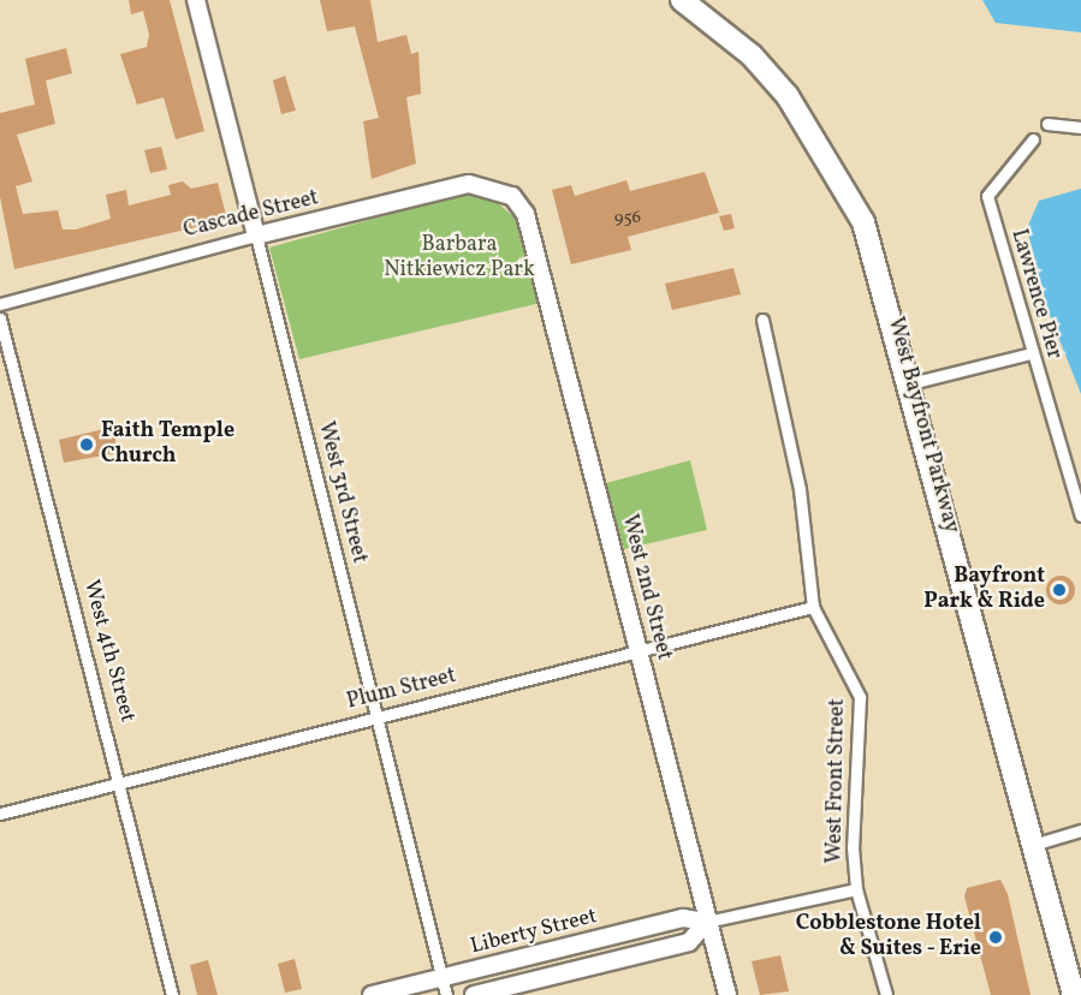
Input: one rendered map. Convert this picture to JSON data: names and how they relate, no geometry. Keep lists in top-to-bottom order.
{
  "streets": {
    "highway": ["West Bayfront Parkway"],
    "street": [
      "Cascade Street",
      "Lawrence Pier",
      "West 3rd Street",
      "West 2nd Street",
      "West 4th Street",
      "Plum Street",
      "West Front Street",
      "Liberty Street"
    ]
  },
  "crossings": [
    ["Cascade Street", "West 3rd Street"],
    ["Cascade Street", "West 2nd Street"],
    ["West 3rd Street", "Plum Street"],
    ["West 3rd Street", "Liberty Street"],
    ["West 2nd Street", "Plum Street"],
    ["West 2nd Street", "Liberty Street"],
    ["West 4th Street", "Plum Street"],
    ["Plum Street", "West Front Street"],
    ["West Front Street", "Liberty Street"]
  ],
  "parks": ["Barbara Nitkiewicz Park"],
  "places": ["Faith Temple Church", "Bayfront Park & Ride", "Cobblestone Hotel & Suites - Erie"],
  "house_numbers": ["956"]
}
